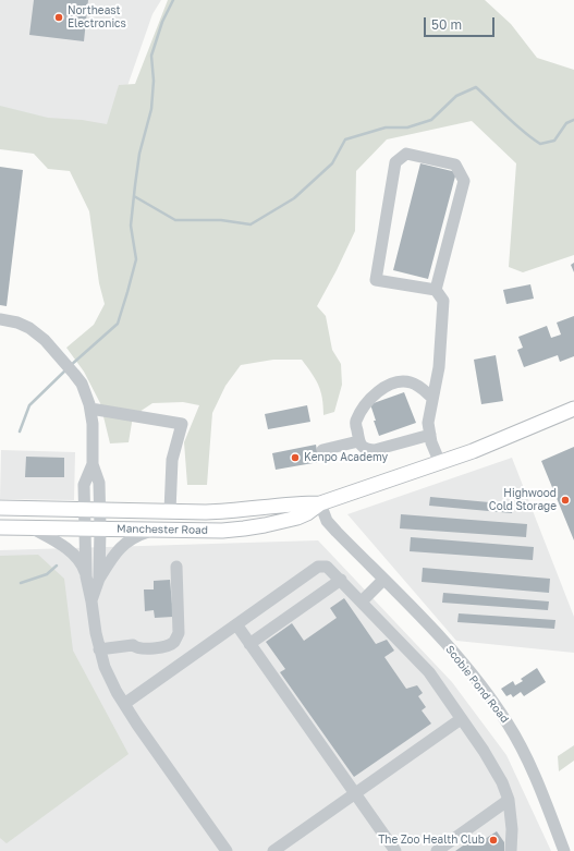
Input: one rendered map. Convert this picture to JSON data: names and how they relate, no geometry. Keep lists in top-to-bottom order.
{
  "streets": {
    "main road": ["Manchester Road"],
    "street": ["Scobie Pond Road"]
  },
  "crossings": [
    ["Manchester Road", "Scobie Pond Road"]
  ],
  "places": [
    "Northeast Electronics",
    "Kenpo Academy",
    "Highwood Cold Storage",
    "The Zoo Health Club"
  ],
  "scale_bar": "50 m"
}
